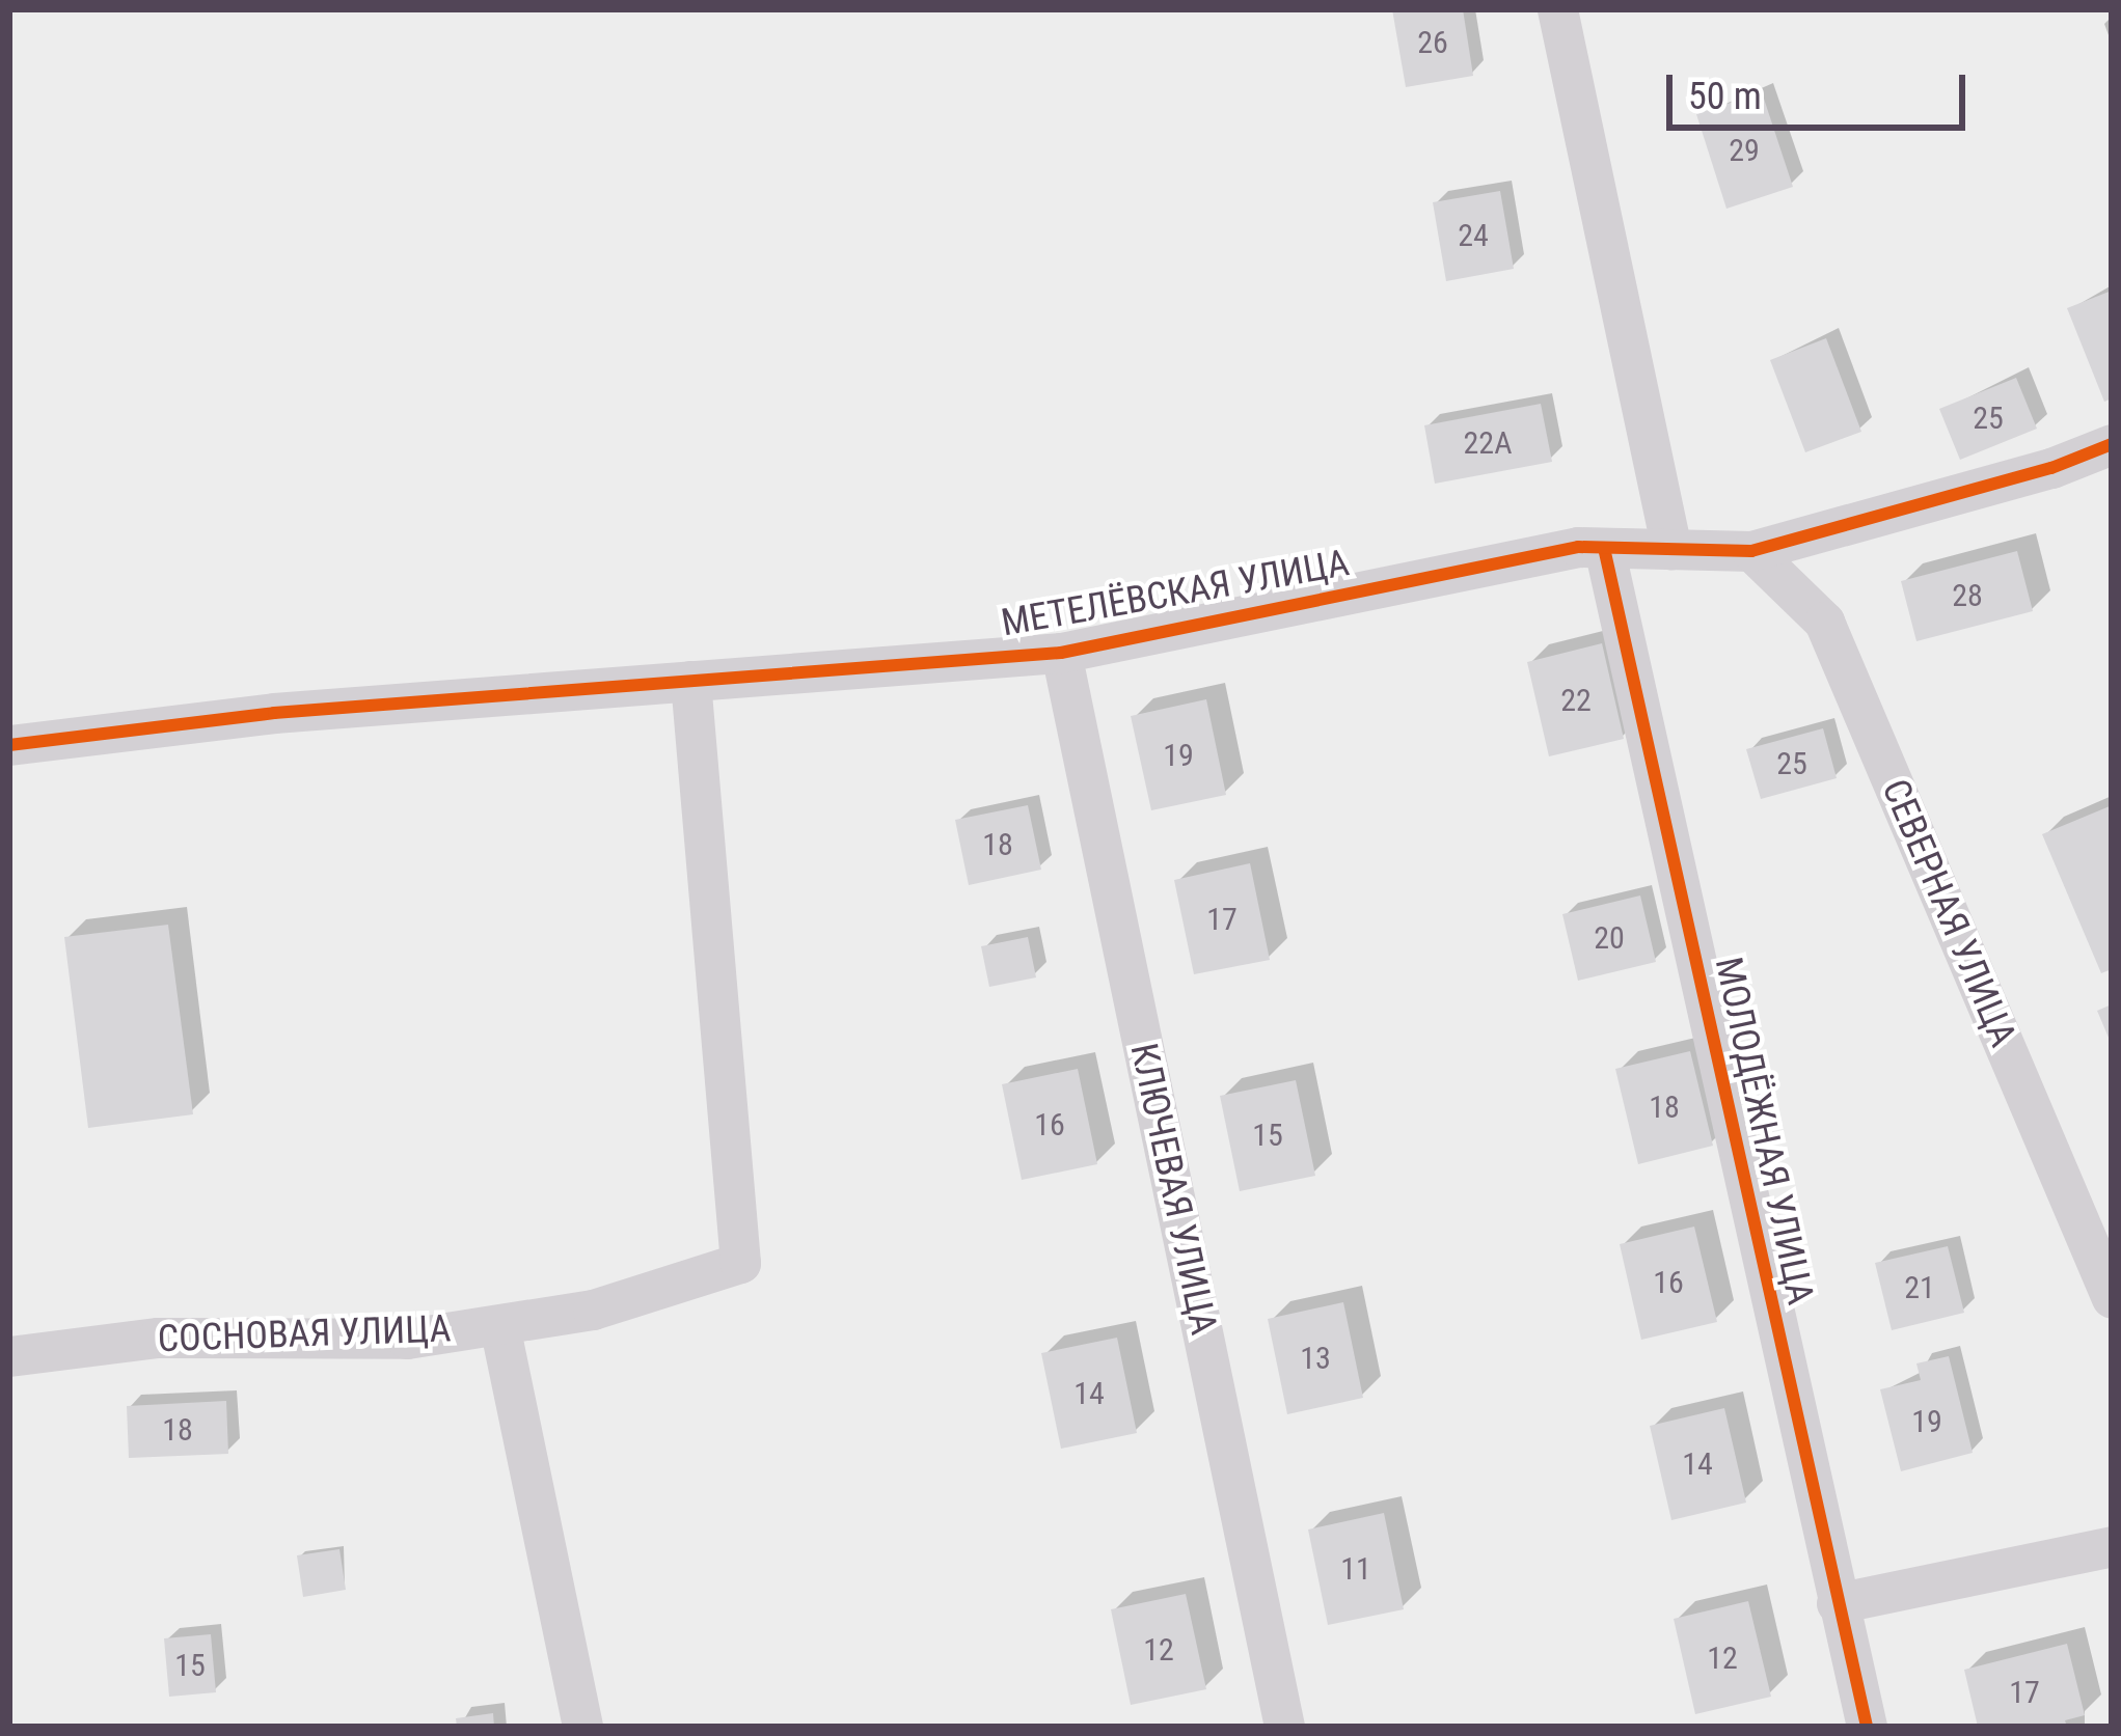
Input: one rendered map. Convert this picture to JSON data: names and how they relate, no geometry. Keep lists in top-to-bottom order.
{
  "streets": {
    "street": [
      "МЕТЕЛЁВСКАЯ УЛИЦА",
      "СЕВЕРНАЯ УЛИЦА",
      "МОЛОДЁЖНАЯ УЛИЦА",
      "КЛЮЧЕВАЯ УЛИЦА",
      "СОСНОВАЯ УЛИЦА"
    ]
  },
  "crossings": [
    ["МЕТЕЛЁВСКАЯ УЛИЦА", "СЕВЕРНАЯ УЛИЦА"],
    ["МЕТЕЛЁВСКАЯ УЛИЦА", "МОЛОДЁЖНАЯ УЛИЦА"],
    ["МЕТЕЛЁВСКАЯ УЛИЦА", "КЛЮЧЕВАЯ УЛИЦА"],
    ["МЕТЕЛЁВСКАЯ УЛИЦА", "СОСНОВАЯ УЛИЦА"]
  ],
  "house_numbers": [
    "26",
    "29",
    "24",
    "25",
    "22А",
    "28",
    "22",
    "19",
    "25",
    "18",
    "17",
    "20",
    "18",
    "16",
    "15",
    "16",
    "21",
    "13",
    "14",
    "19",
    "18",
    "14",
    "11",
    "12",
    "12",
    "15",
    "17"
  ],
  "scale_bar": "50 m"
}
